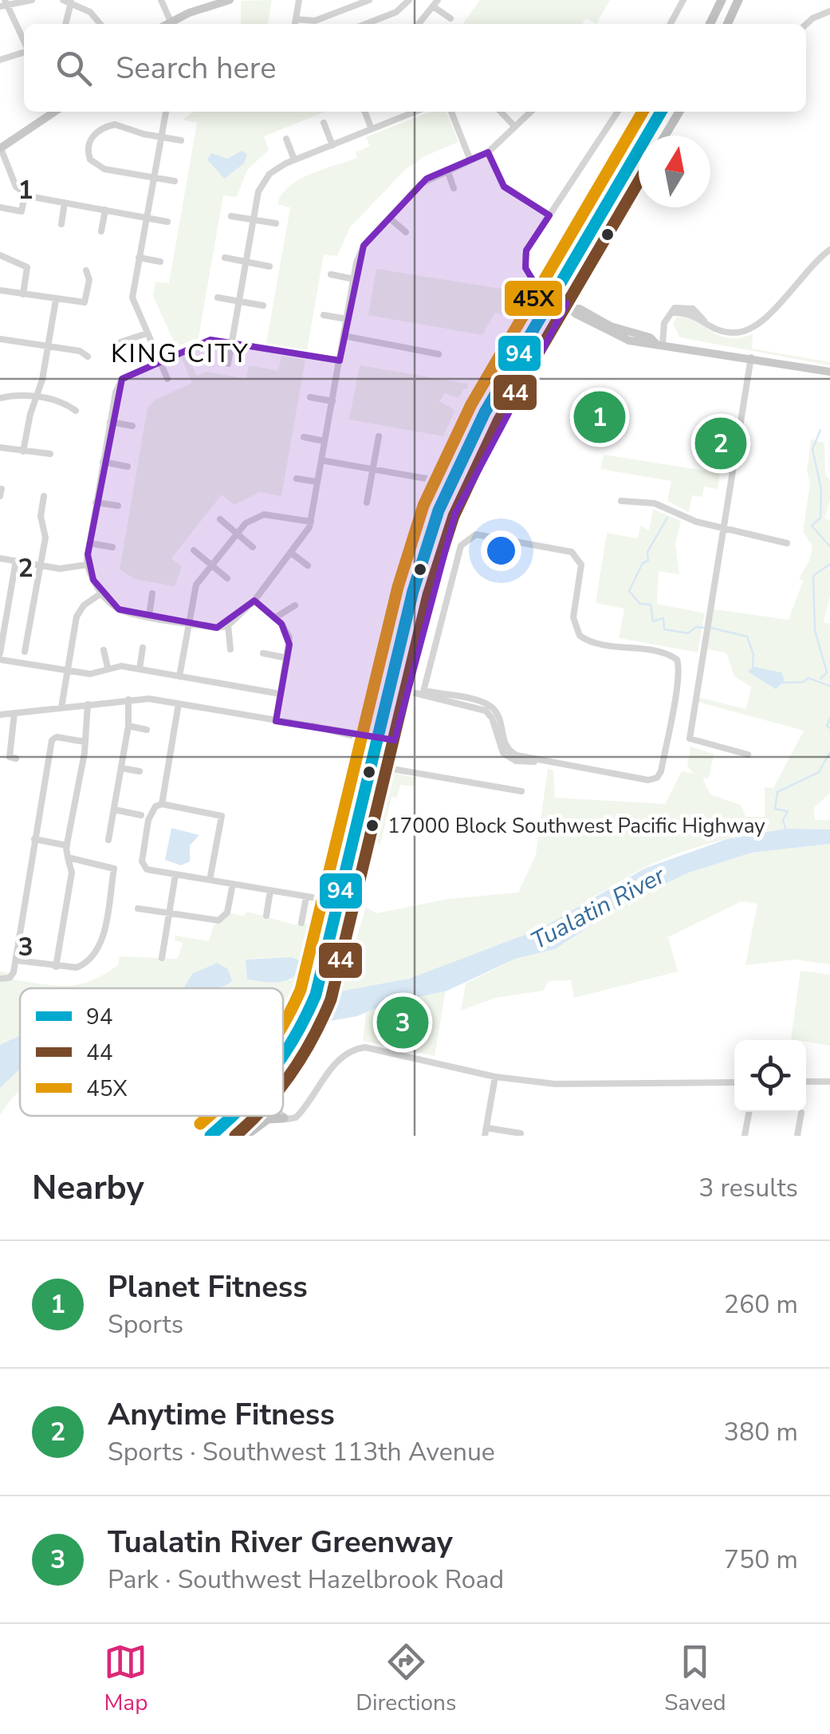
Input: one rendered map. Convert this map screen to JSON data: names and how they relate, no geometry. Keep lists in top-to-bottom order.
{
  "districts": ["KING CITY"],
  "water": ["Tualatin River"],
  "places": ["17000 Block Southwest Pacific Highway"],
  "lines": ["transit line 94", "transit line 45X", "transit line 44"],
  "legend": ["94", "44", "45X"],
  "north": "top",
  "page": {
    "search": "Search here",
    "pins": ["1", "2", "3"],
    "heading": ["Nearby", "3 results"],
    "list": [
      {
        "mark": "1",
        "name": "Planet Fitness",
        "note": "Sports",
        "value": "260 m"
      },
      {
        "mark": "2",
        "name": "Anytime Fitness",
        "note": "Sports · Southwest 113th Avenue",
        "value": "380 m"
      },
      {
        "mark": "3",
        "name": "Tualatin River Greenway",
        "note": "Park · Southwest Hazelbrook Road",
        "value": "750 m"
      }
    ],
    "nav": ["Map", "Directions", "Saved"]
  },
  "grid": {
    "rows": ["1", "2", "3"]
  }
}
